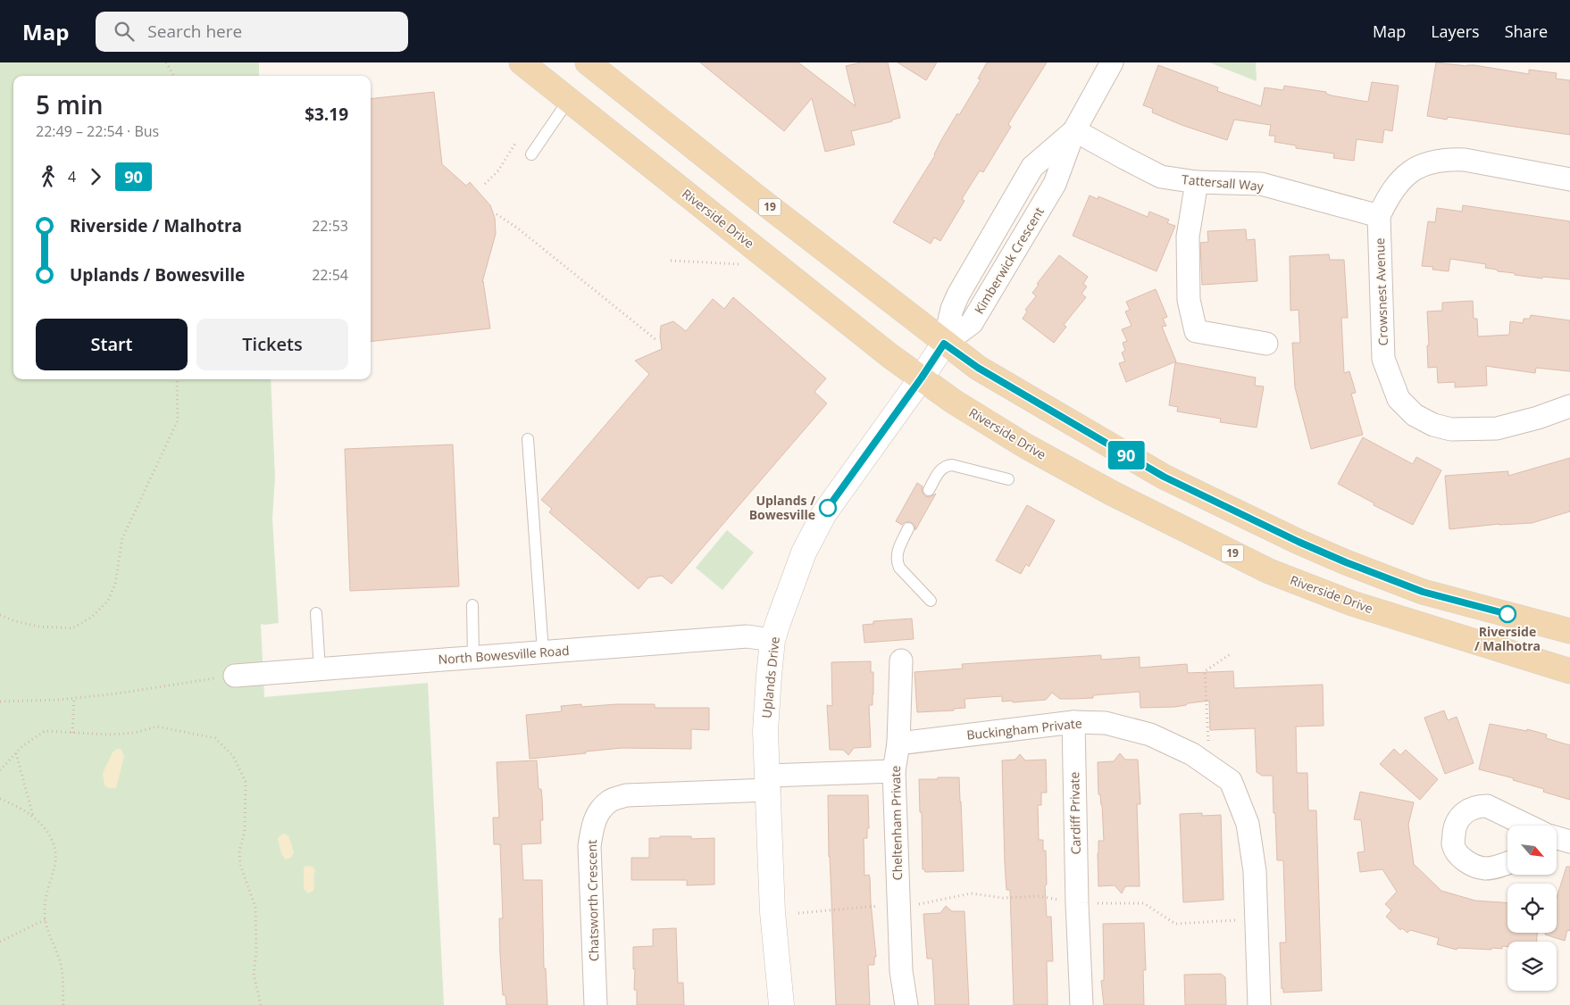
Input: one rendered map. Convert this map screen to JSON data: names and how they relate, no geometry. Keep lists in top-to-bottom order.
{
  "streets": {
    "main road": ["19", "Riverside Drive"],
    "street": [
      "Tattersall Way",
      "Kimberwick Crescent",
      "Crowsnest Avenue",
      "North Bowesville Road",
      "Uplands Drive",
      "Buckingham Private",
      "Cardiff Private",
      "Cheltenham Private",
      "Chatsworth Crescent"
    ]
  },
  "crossings": [
    ["Tattersall Way", "Kimberwick Crescent"],
    ["Tattersall Way", "Crowsnest Avenue"],
    ["19", "Kimberwick Crescent"],
    ["19", "Uplands Drive"],
    ["Riverside Drive", "Uplands Drive"],
    ["Kimberwick Crescent", "Uplands Drive"],
    ["North Bowesville Road", "Uplands Drive"],
    ["Uplands Drive", "Chatsworth Crescent"],
    ["Buckingham Private", "Cardiff Private"],
    ["Buckingham Private", "Cheltenham Private"]
  ],
  "places": ["Uplands / Bowesville", "Riverside / Malhotra"],
  "lines": ["bus line 90"],
  "north": "bottom right",
  "page": {
    "header": "Map",
    "search": "Search here",
    "nav": ["Map", "Layers", "Share"],
    "on_map": "90",
    "heading": ["5 min", "22:49 – 22:54 · Bus", "$3.19"],
    "legs": ["4", "90"],
    "list": [
      {
        "name": "Riverside / Malhotra",
        "value": "22:53"
      },
      {
        "name": "Uplands / Bowesville",
        "value": "22:54"
      }
    ],
    "buttons": ["Start", "Tickets"]
  }
}
